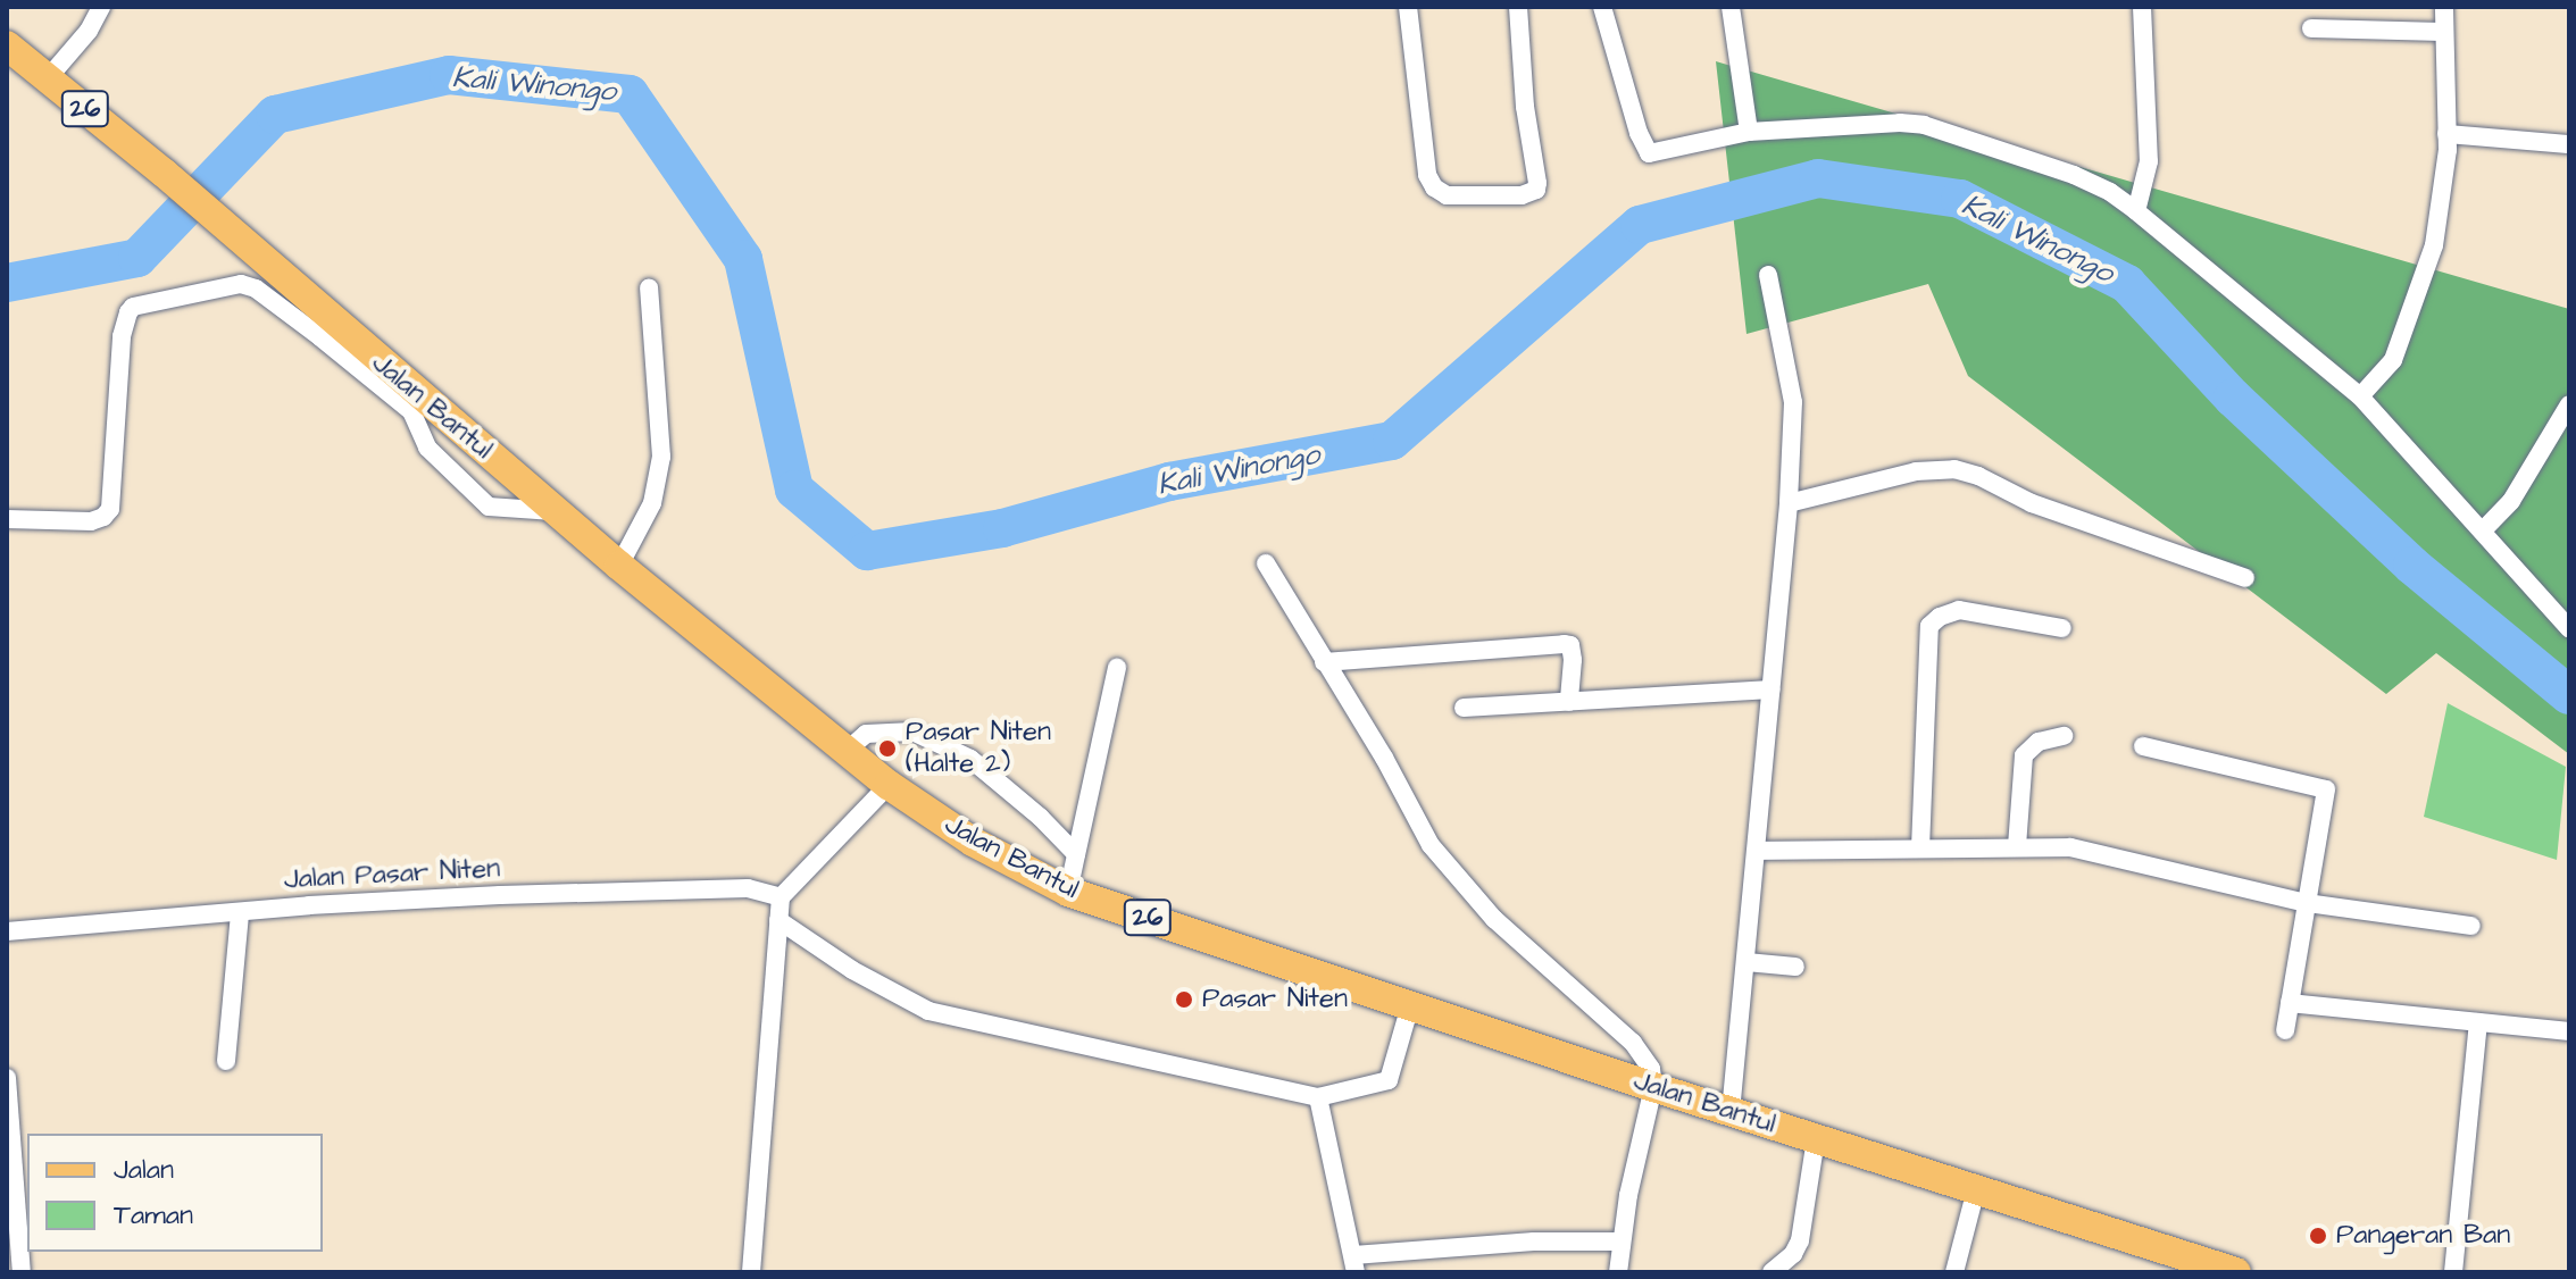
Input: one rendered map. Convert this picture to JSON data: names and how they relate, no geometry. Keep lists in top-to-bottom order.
{
  "streets": {
    "main road": ["26", "Jalan Bantul"],
    "street": ["Jalan Pasar Niten"]
  },
  "water": ["Kali Winongo"],
  "places": ["Pasar Niten (Halte 2)", "Pasar Niten", "Pangeran Ban"],
  "legend": ["Jalan", "Taman"]
}
